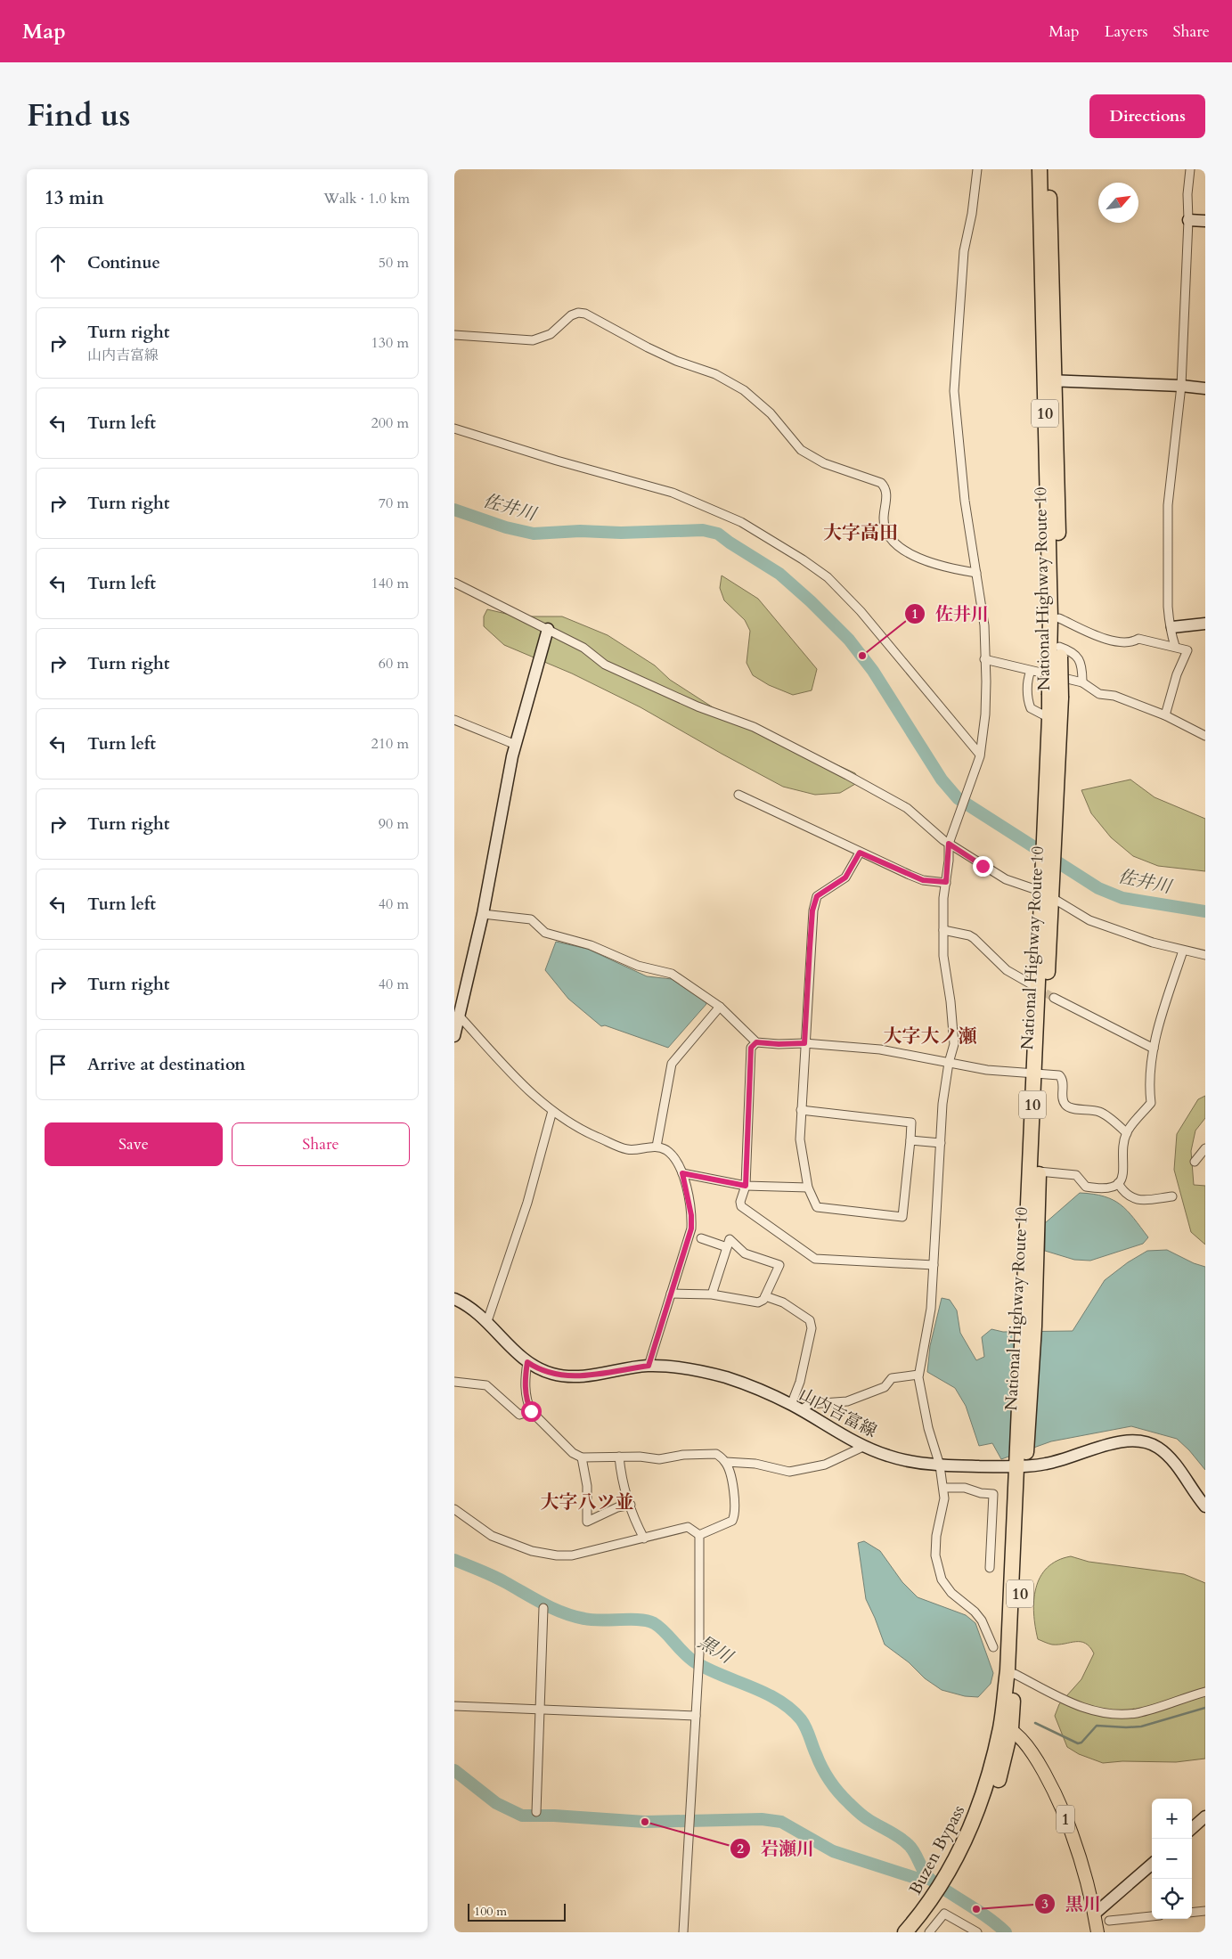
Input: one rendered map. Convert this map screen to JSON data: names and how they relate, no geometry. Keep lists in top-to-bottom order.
{
  "streets": {
    "highway": ["10", "National Highway Route 10", "Buzen Bypass"],
    "main road": ["山内吉富線", "1"]
  },
  "crossings": [
    ["National Highway Route 10", "山内吉富線"],
    ["National Highway Route 10", "1"],
    ["National Highway Route 10", "Buzen Bypass"],
    ["1", "Buzen Bypass"]
  ],
  "districts": ["大字高田", "大字大ノ瀬", "大字八ツ並"],
  "water": ["佐井川", "黒川"],
  "places": ["佐井川", "岩瀬川", "黒川"],
  "scale_bar": "100 m",
  "north": "top right",
  "page": {
    "header": "Map",
    "nav": ["Map", "Layers", "Share"],
    "title": "Find us",
    "buttons": [
      "Directions",
      ["Save", "Share"]
    ],
    "heading": ["13 min", "Walk · 1.0 km"],
    "list": [
      ["Continue", "50 m"],
      ["Turn right", "山内吉富線", "130 m"],
      ["Turn left", "200 m"],
      ["Turn right", "70 m"],
      ["Turn left", "140 m"],
      ["Turn right", "60 m"],
      ["Turn left", "210 m"],
      ["Turn right", "90 m"],
      ["Turn left", "40 m"],
      ["Turn right", "40 m"],
      "Arrive at destination"
    ],
    "map_buttons": ["+", "−"],
    "scale": "100 m"
  }
}
